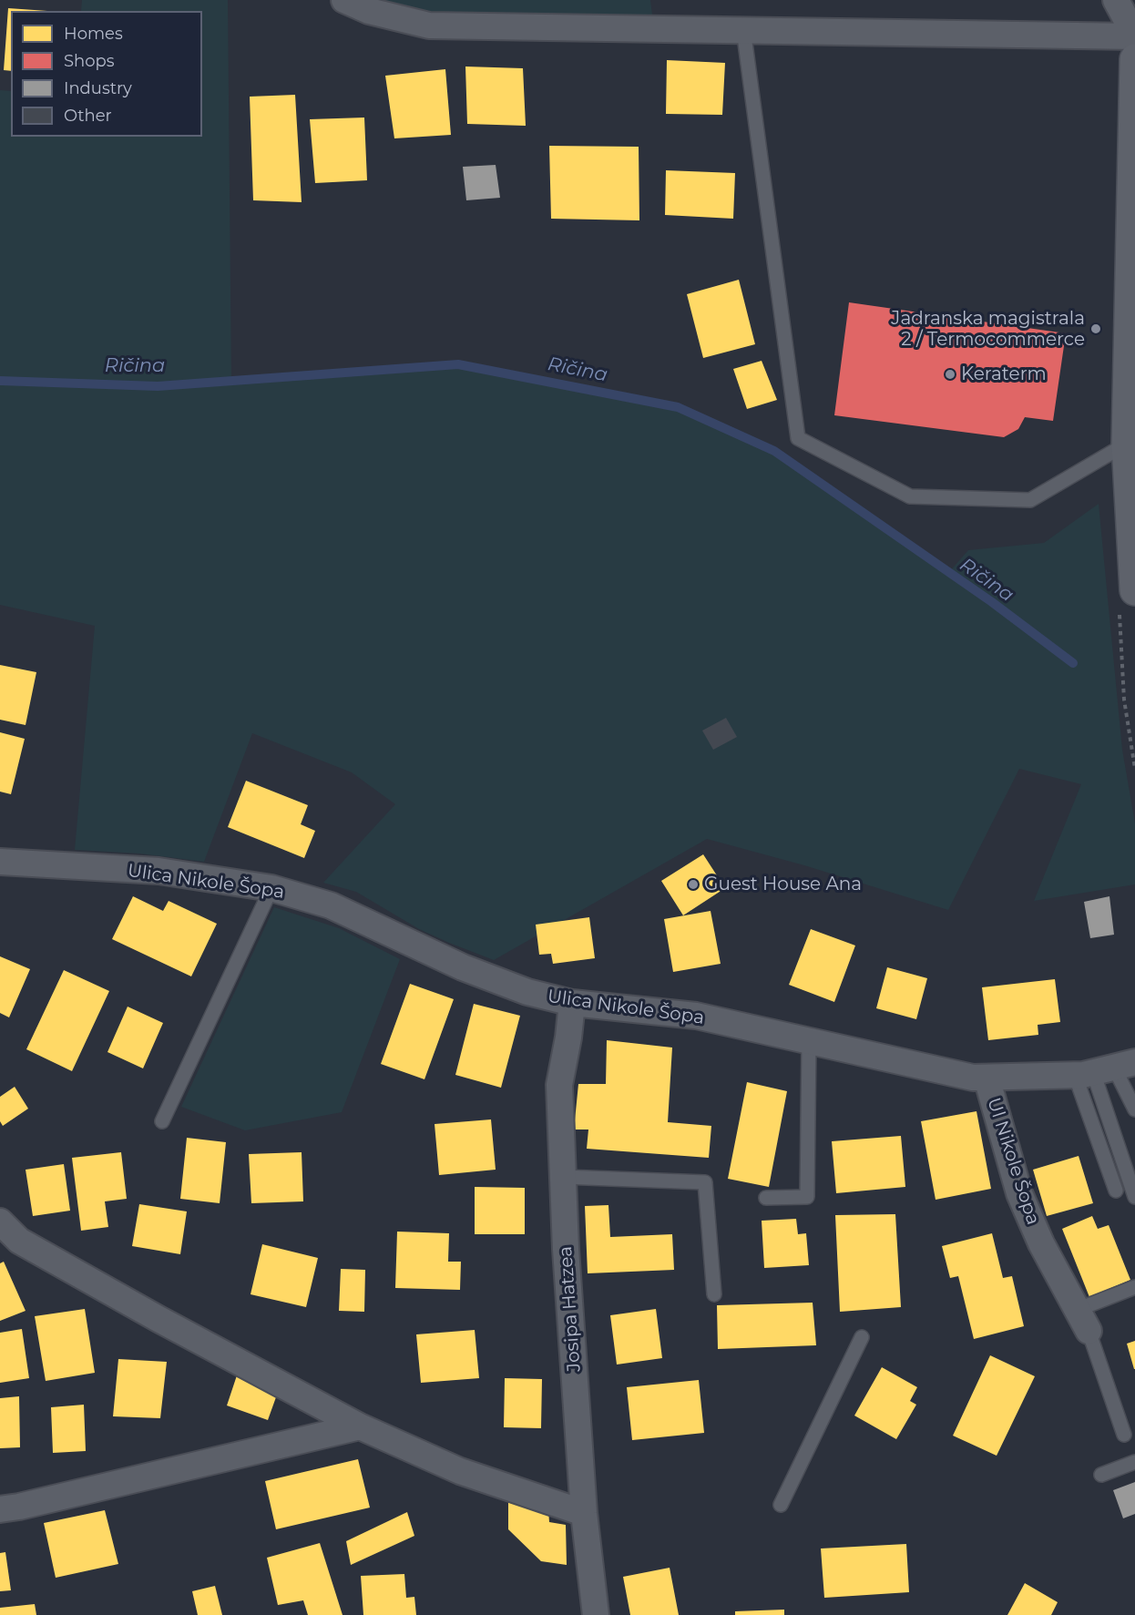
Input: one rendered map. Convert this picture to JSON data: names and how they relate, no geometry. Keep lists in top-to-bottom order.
{
  "streets": {
    "street": ["Ulica Nikole Šopa", "Ul Nikole Šopa", "Josipa Hatzea"]
  },
  "crossings": [
    ["Ulica Nikole Šopa", "Ul Nikole Šopa"],
    ["Ulica Nikole Šopa", "Josipa Hatzea"]
  ],
  "water": ["Ričina"],
  "places": ["Jadranska magistrala 2 / Termocommerce", "Keraterm", "Guest House Ana"],
  "legend": [
    "Homes",
    "Shops",
    "Industry",
    "Other"
  ]
}
